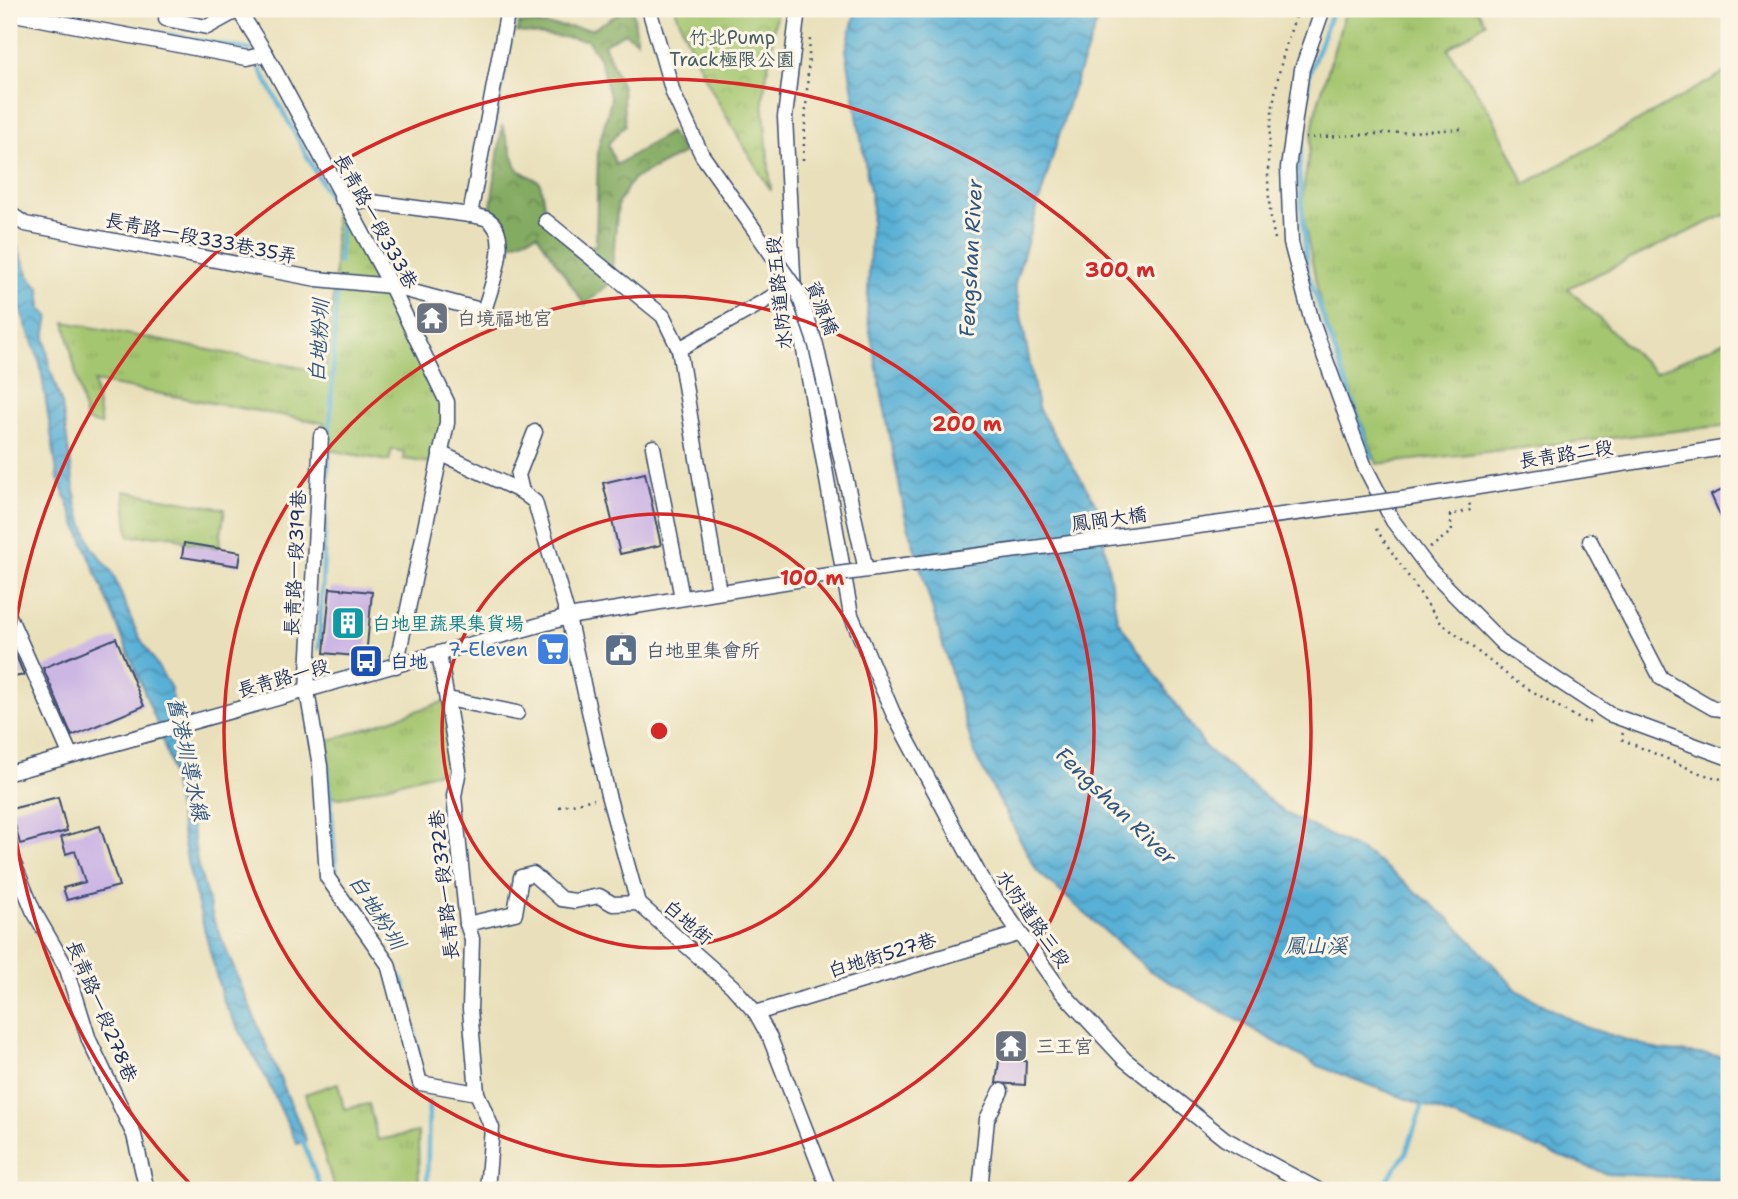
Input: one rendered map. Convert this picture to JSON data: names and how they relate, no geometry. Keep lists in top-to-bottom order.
{
  "streets": {
    "street": [
      "長青路一段333巷",
      "長青路一段333巷35弄",
      "水防道路五段",
      "資源橋",
      "長青路二段",
      "鳳岡大橋",
      "長青路一段319巷",
      "長青路一段",
      "長青路一段372巷",
      "水防道路三段",
      "白地街",
      "白地街527巷",
      "長青路一段278巷"
    ]
  },
  "crossings": [
    ["長青路一段333巷", "長青路一段333巷35弄"],
    ["長青路一段333巷", "長青路一段"],
    ["水防道路五段", "水防道路三段"],
    ["資源橋", "鳳岡大橋"],
    ["長青路二段", "鳳岡大橋"],
    ["鳳岡大橋", "長青路一段"],
    ["長青路一段319巷", "長青路一段"],
    ["長青路一段319巷", "長青路一段372巷"],
    ["長青路一段", "長青路一段372巷"],
    ["長青路一段", "白地街"],
    ["水防道路三段", "白地街527巷"],
    ["白地街", "白地街527巷"]
  ],
  "water": [
    "Fengshan River",
    "白地粉圳",
    "舊港圳導水線",
    "鳳山溪"
  ],
  "parks": ["竹北Pump Track極限公園"],
  "places": {
    "temple": ["白境福地宮", "三王宮"],
    "building": ["白地里蔬果集貨場"],
    "supermarket": ["7-Eleven"],
    "public building": ["白地里集會所"],
    "bus stop": ["白地"]
  },
  "rings": ["300 m", "200 m", "100 m"]
}
